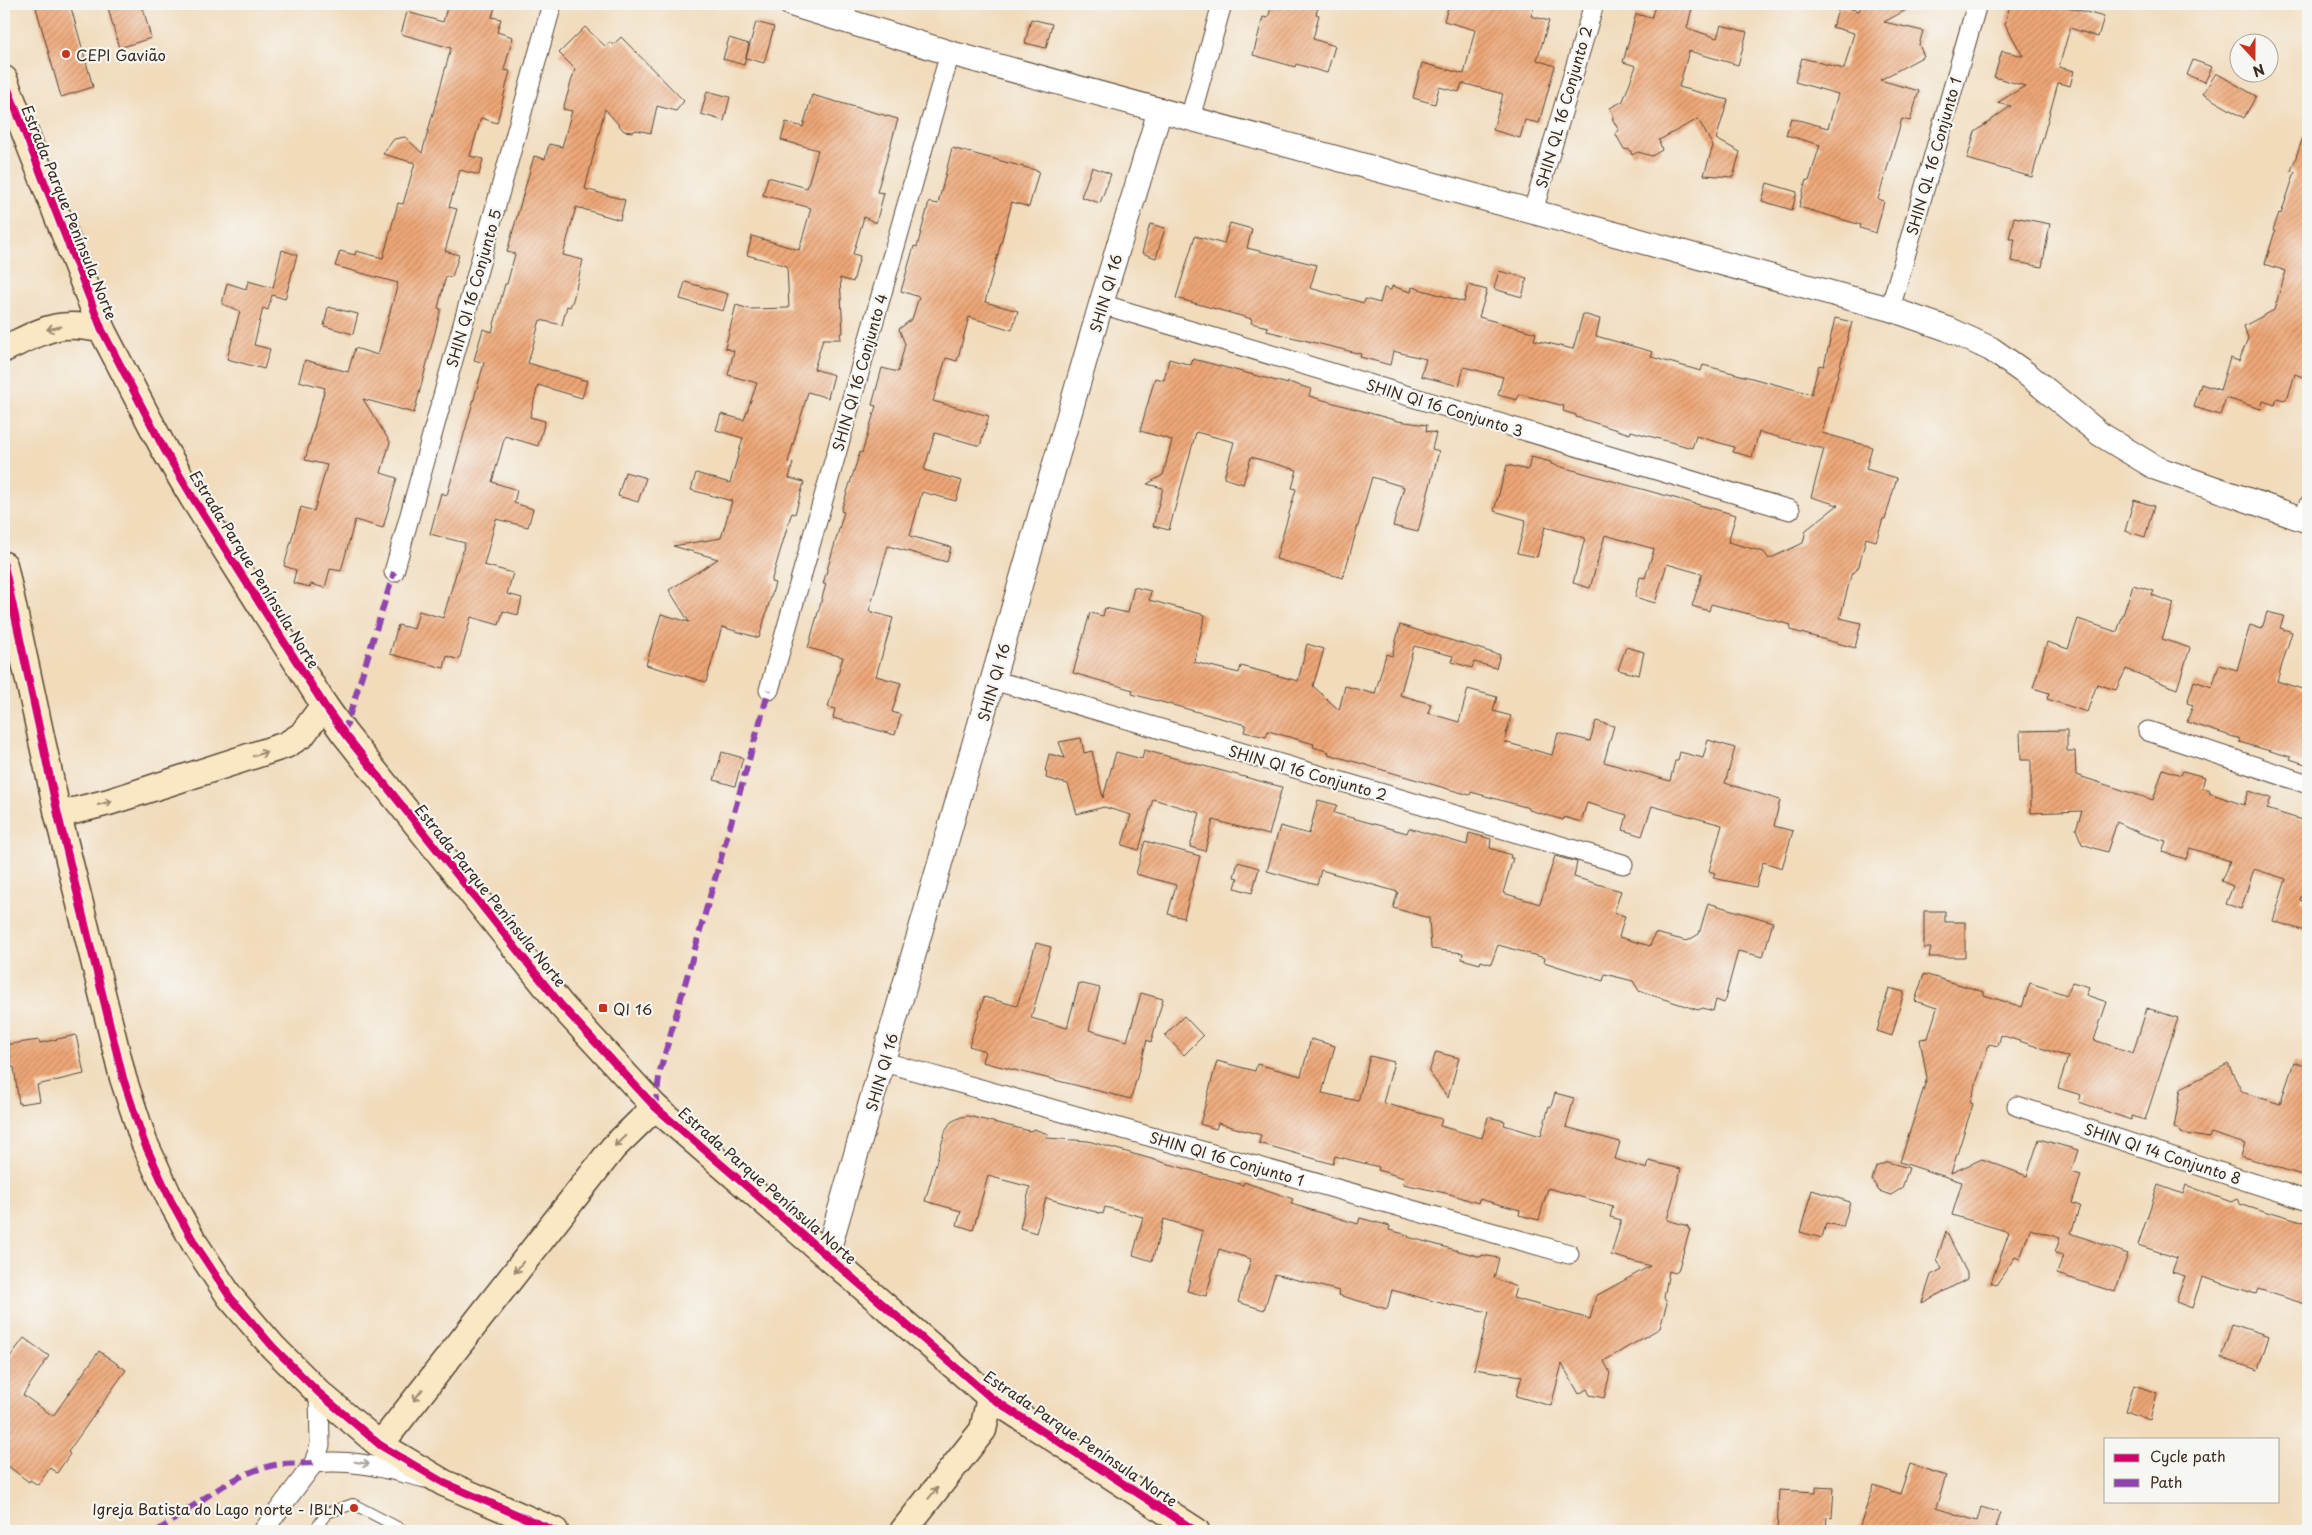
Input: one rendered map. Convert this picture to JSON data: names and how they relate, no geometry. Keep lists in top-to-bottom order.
{
  "streets": {
    "main road": ["Estrada Parque Península Norte"],
    "street": [
      "SHIN QL 16 Conjunto 2",
      "SHIN QL 16 Conjunto 1",
      "SHIN QI 16 Conjunto 5",
      "SHIN QI 16",
      "SHIN QI 16 Conjunto 4",
      "SHIN QI 16 Conjunto 3",
      "SHIN QI 16 Conjunto 2",
      "SHIN QI 14 Conjunto 8",
      "SHIN QI 16 Conjunto 1"
    ]
  },
  "crossings": [
    ["Estrada Parque Península Norte", "SHIN QI 16"],
    ["SHIN QI 16", "SHIN QI 16 Conjunto 3"],
    ["SHIN QI 16", "SHIN QI 16 Conjunto 2"],
    ["SHIN QI 16", "SHIN QI 16 Conjunto 1"]
  ],
  "places": {
    "other": ["CEPI Gavião", "Igreja Batista do Lago norte - IBLN"],
    "transit": ["QI 16"]
  },
  "legend": ["Cycle path", "Path"],
  "north": "bottom"
}
